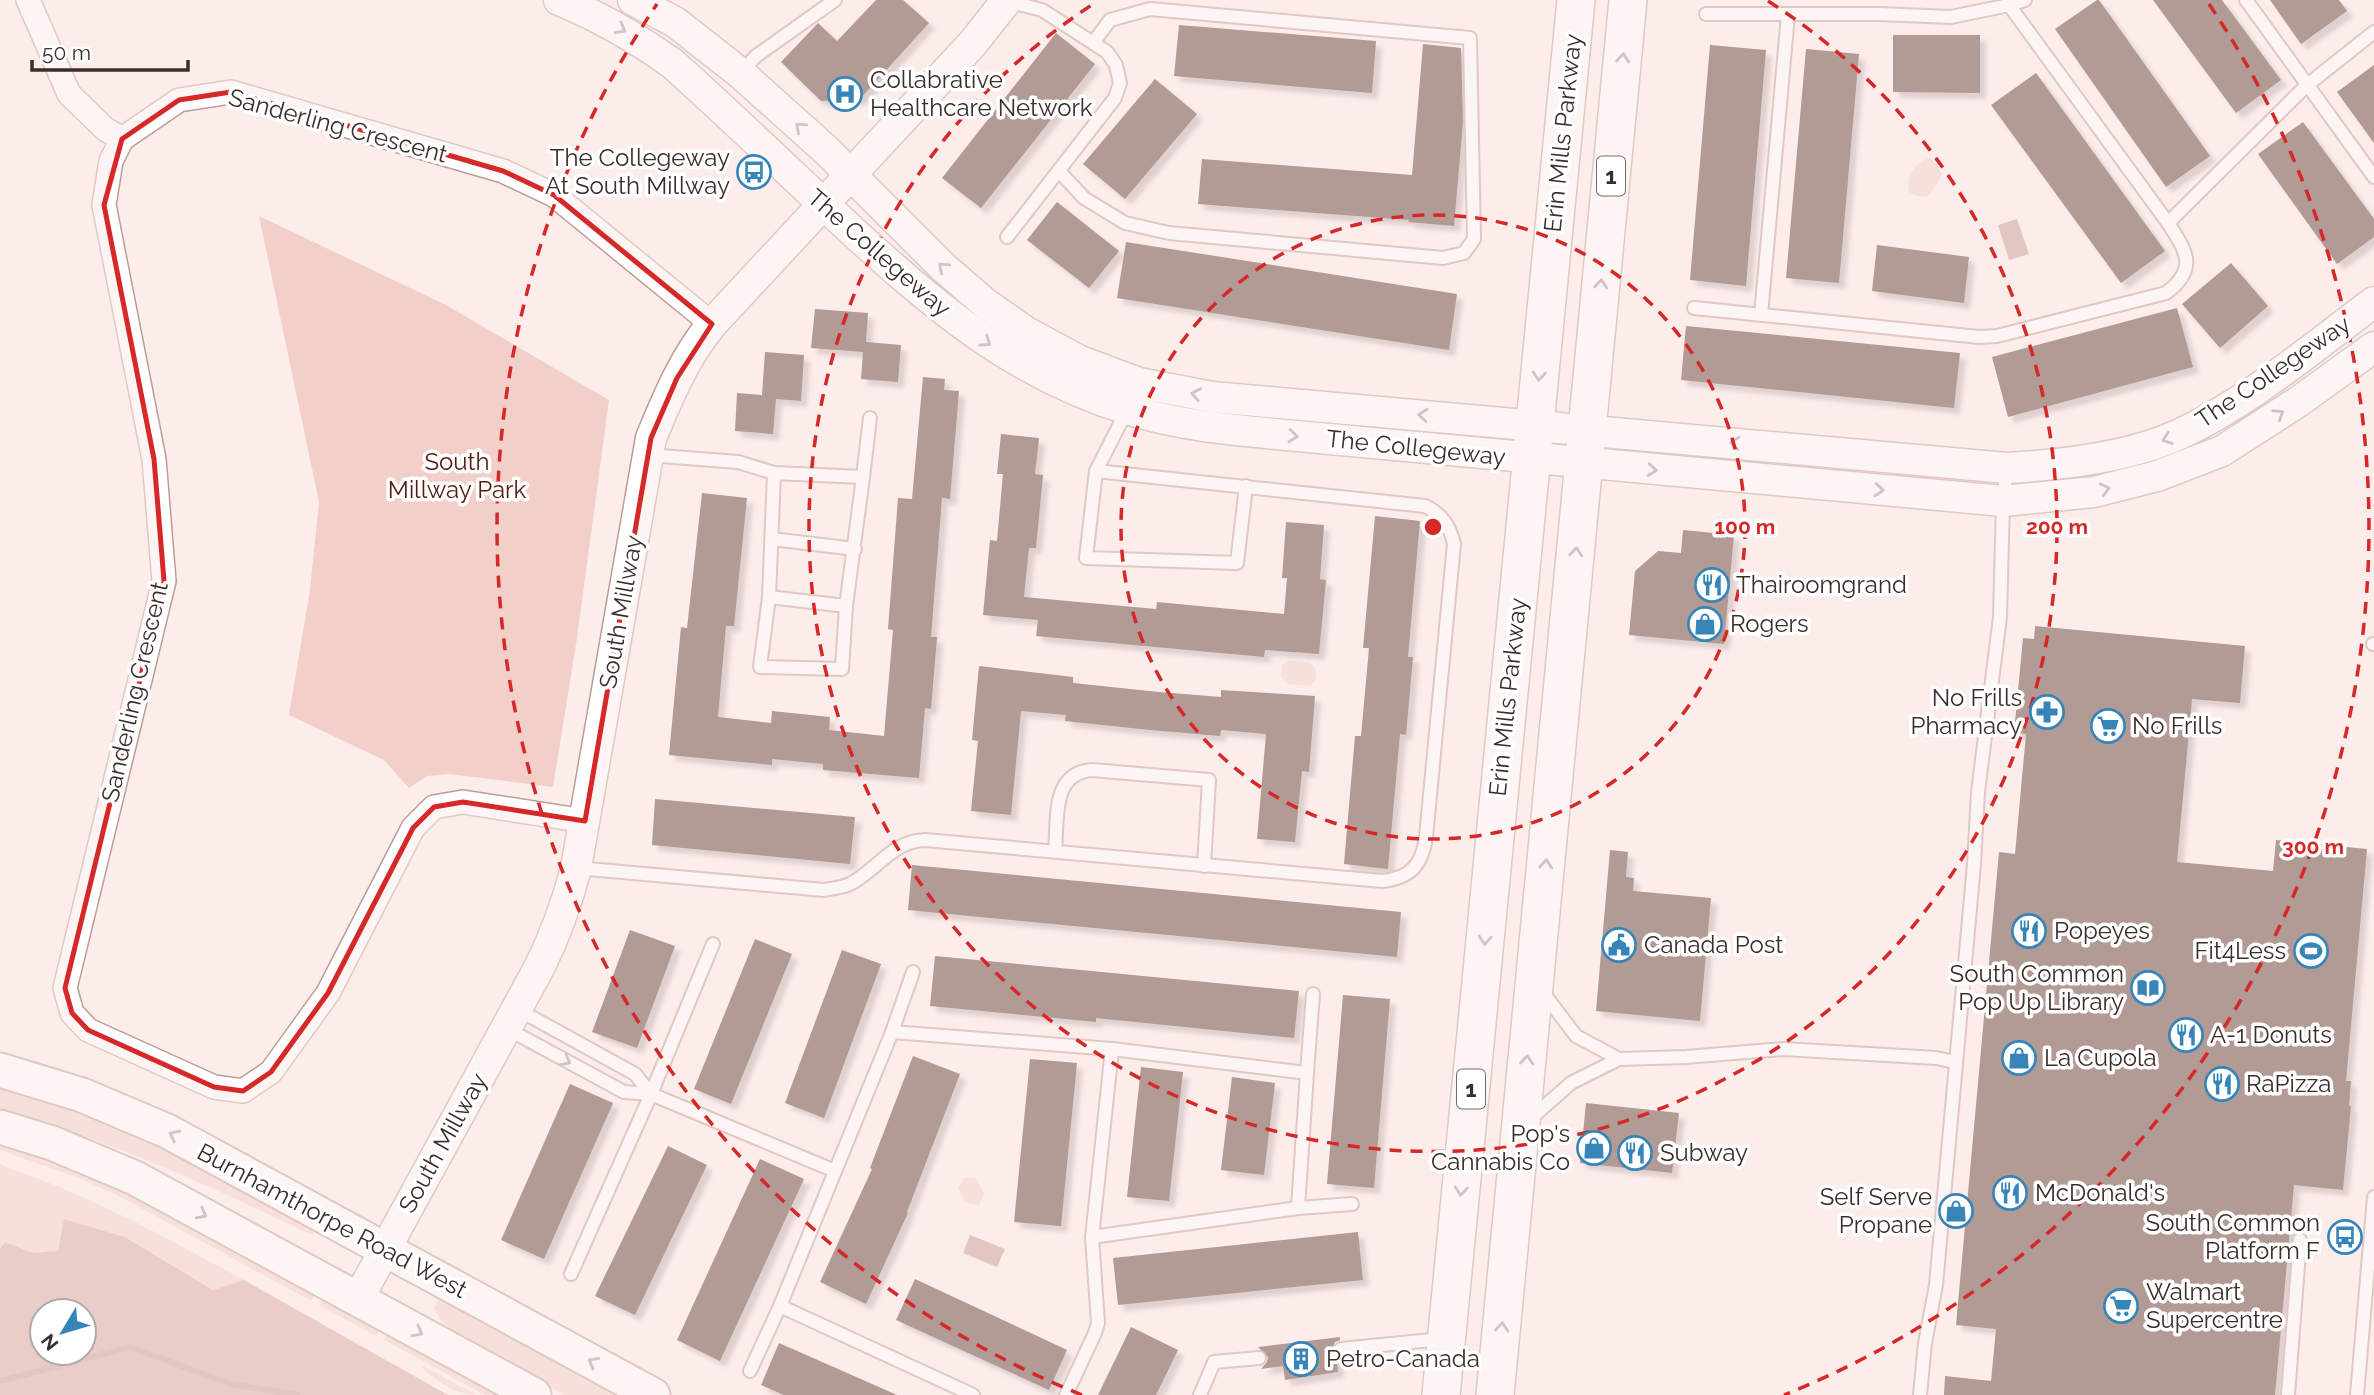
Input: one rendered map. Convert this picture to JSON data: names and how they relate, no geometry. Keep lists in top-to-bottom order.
{
  "streets": {
    "main road": ["Erin Mills Parkway", "1", "Burnhamthorpe Road West"],
    "street": ["Sanderling Crescent", "The Collegeway", "South Millway"]
  },
  "crossings": [
    ["Sanderling Crescent", "South Millway"],
    ["Erin Mills Parkway", "The Collegeway"],
    ["1", "The Collegeway"],
    ["The Collegeway", "South Millway"],
    ["South Millway", "Burnhamthorpe Road West"]
  ],
  "parks": ["South Millway Park"],
  "places": {
    "hospital": ["Collabrative Healthcare Network"],
    "bus stop": ["The Collegeway At South Millway", "South Common Platform F"],
    "restaurant": [
      "Thairoomgrand",
      "Popeyes",
      "A-1 Donuts",
      "RaPizza",
      "Subway",
      "McDonald's"
    ],
    "shop": [
      "Rogers",
      "La Cupola",
      "Pop's Cannabis Co",
      "Self Serve Propane"
    ],
    "pharmacy": ["No Frills Pharmacy"],
    "supermarket": ["No Frills", "Walmart Supercentre"],
    "public building": ["Canada Post"],
    "sports": ["Fit4Less"],
    "library": ["South Common Pop Up Library"],
    "building": ["Petro-Canada"]
  },
  "scale_bar": "50 m",
  "north": "bottom left",
  "rings": ["100 m", "200 m", "300 m"]
}
